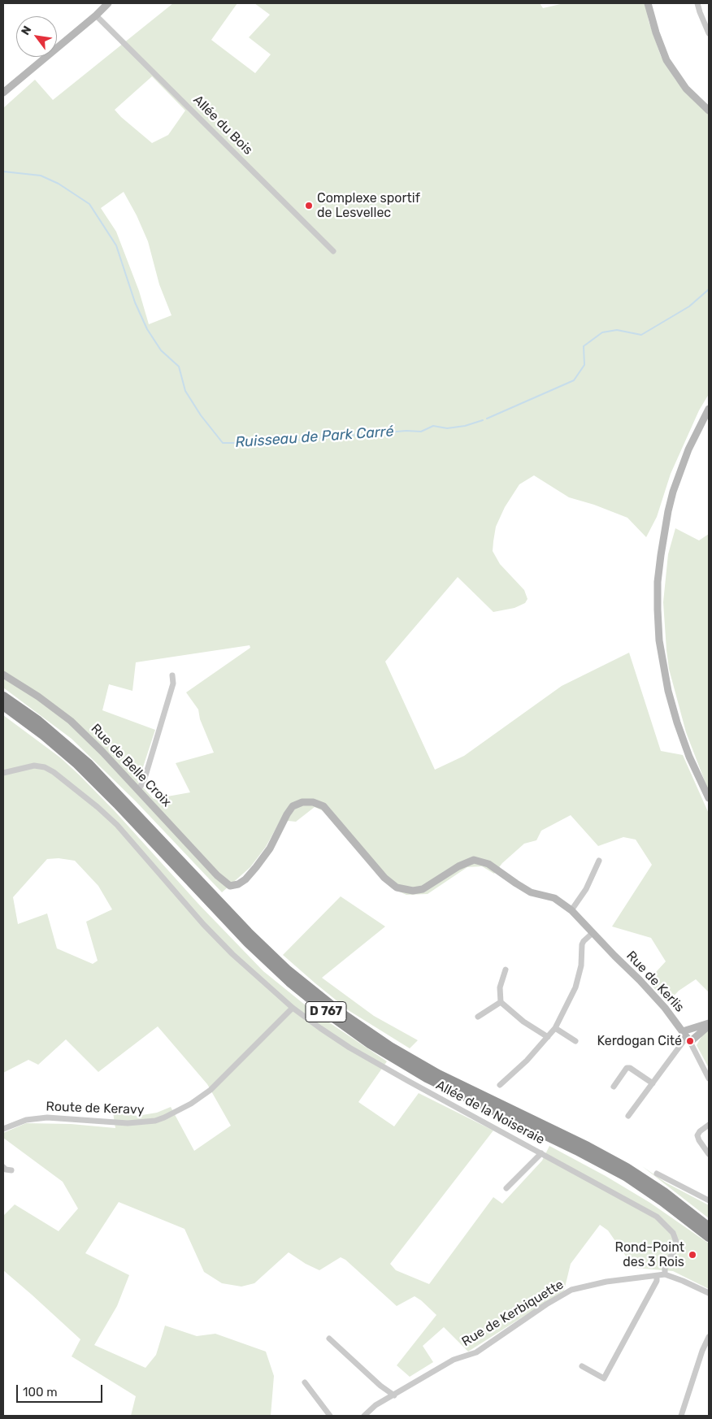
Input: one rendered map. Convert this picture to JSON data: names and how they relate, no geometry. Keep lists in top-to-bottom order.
{
  "streets": {
    "highway": ["D 767"],
    "street": [
      "Allée du Bois",
      "Rue de Belle Croix",
      "Rue de Kerlis",
      "Route de Keravy",
      "Allée de la Noiseraie",
      "Rue de Kerbiquette"
    ]
  },
  "crossings": [
    ["Rue de Belle Croix", "Rue de Kerlis"],
    ["Route de Keravy", "Allée de la Noiseraie"],
    ["Allée de la Noiseraie", "Rue de Kerbiquette"]
  ],
  "water": ["Ruisseau de Park Carré"],
  "places": ["Complexe sportif de Lesvellec", "Kerdogan Cité", "Rond-Point des 3 Rois"],
  "scale_bar": "100 m",
  "north": "top left"
}
